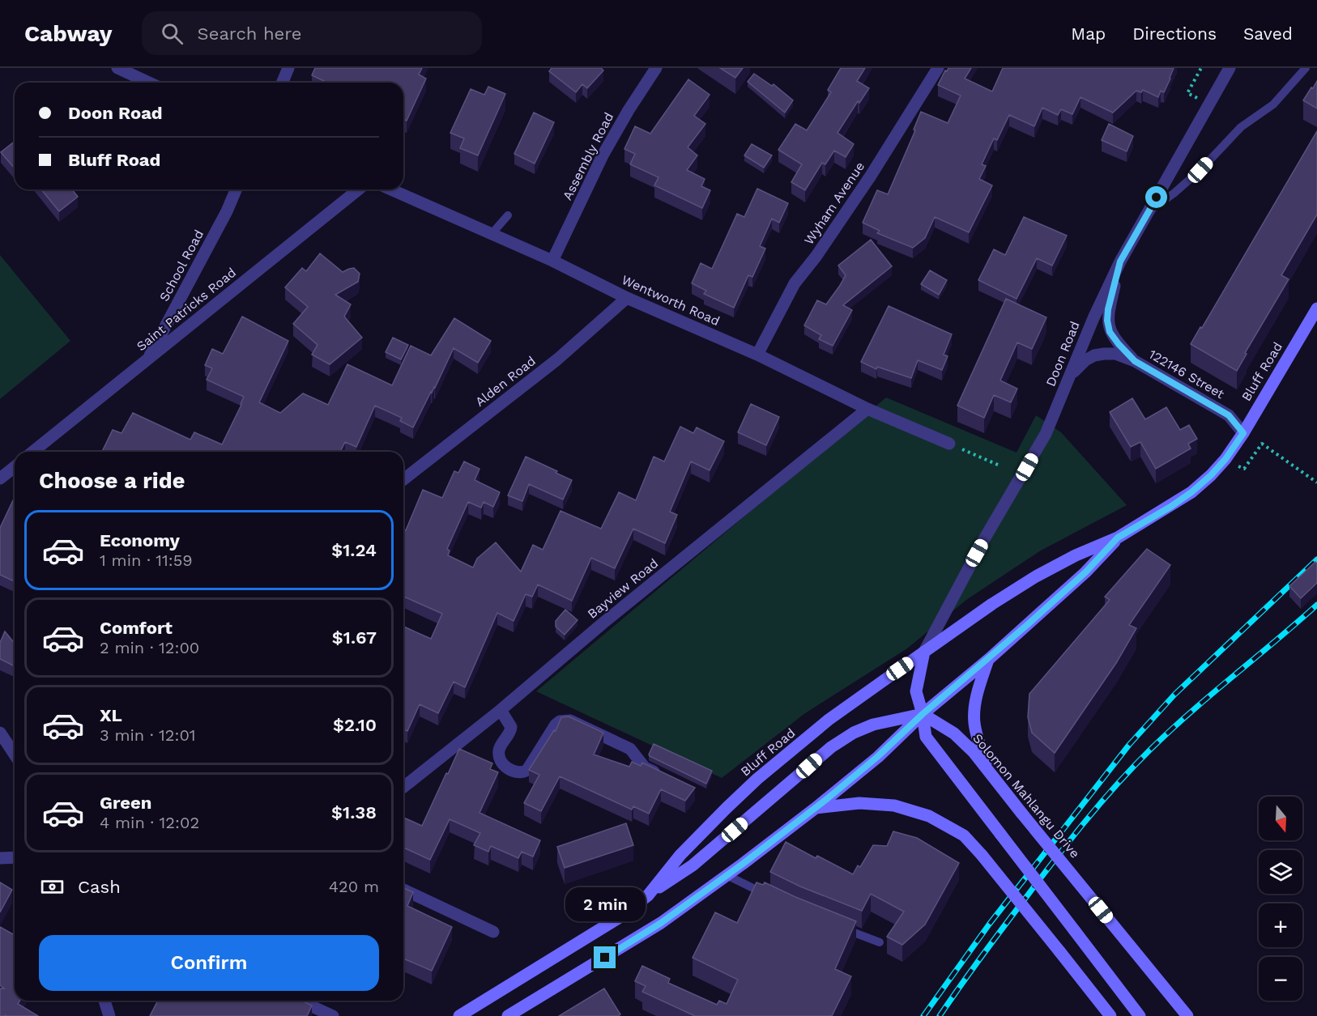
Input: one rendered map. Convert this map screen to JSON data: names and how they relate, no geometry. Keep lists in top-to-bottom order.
{
  "streets": {
    "main road": ["Bluff Road", "Solomon Mahlangu Drive"],
    "street": [
      "Assembly Road",
      "Wyham Avenue",
      "School Road",
      "Wentworth Road",
      "Saint Patricks Road",
      "Doon Road",
      "122146 Street",
      "Alden Road",
      "Bayview Road"
    ]
  },
  "crossings": [
    ["Assembly Road", "Wentworth Road"],
    ["Wyham Avenue", "Wentworth Road"],
    ["School Road", "Saint Patricks Road"],
    ["Wentworth Road", "Alden Road"],
    ["Wentworth Road", "Bayview Road"],
    ["Doon Road", "Bluff Road"],
    ["Doon Road", "122146 Street"],
    ["Bluff Road", "122146 Street"],
    ["Bluff Road", "Solomon Mahlangu Drive"]
  ],
  "north": "bottom",
  "page": {
    "header": "Cabway",
    "search": "Search here",
    "nav": ["Map", "Directions", "Saved"],
    "banner": ["Doon Road", "Bluff Road"],
    "heading": "Choose a ride",
    "list": [
      {
        "name": "Economy",
        "note": "1 min · 11:59",
        "value": "$1.24"
      },
      {
        "name": "Comfort",
        "note": "2 min · 12:00",
        "value": "$1.67"
      },
      {
        "name": "XL",
        "note": "3 min · 12:01",
        "value": "$2.10"
      },
      {
        "name": "Green",
        "note": "4 min · 12:02",
        "value": "$1.38"
      }
    ],
    "map_buttons": ["+", "−"],
    "pay": ["Cash", "420 m"],
    "bubble": "2 min",
    "buttons": "Confirm"
  }
}
